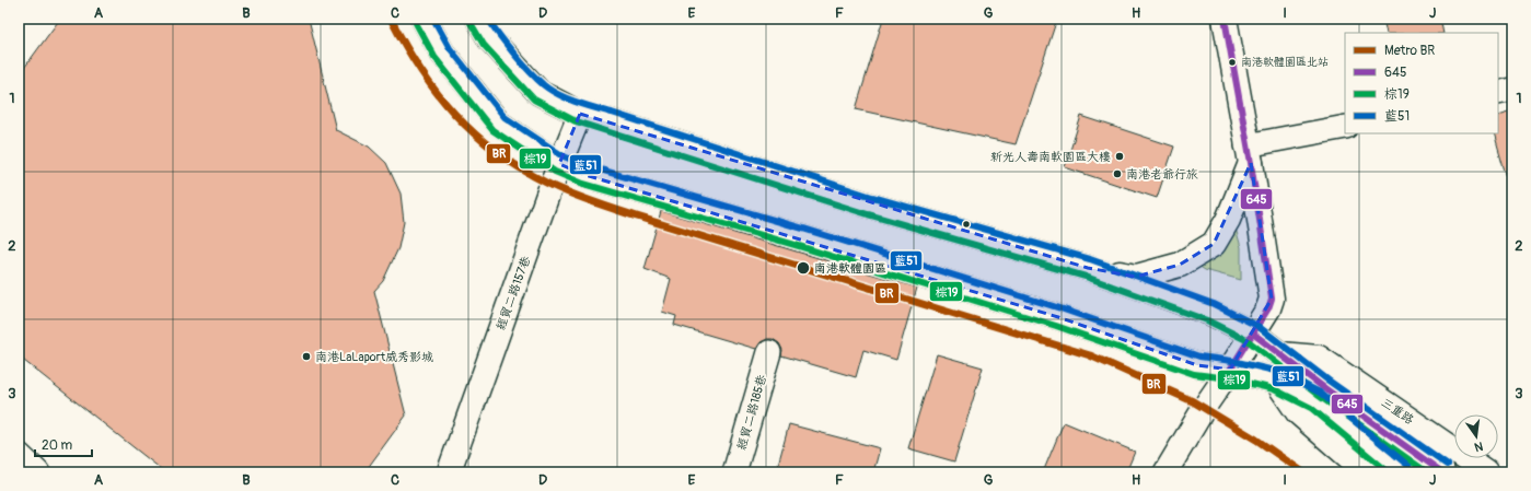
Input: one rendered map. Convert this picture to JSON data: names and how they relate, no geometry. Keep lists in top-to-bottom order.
{
  "streets": {
    "main road": ["三重路"],
    "street": ["經貿二路157巷", "經貿二路185巷"]
  },
  "places": [
    "南港軟體園區北站",
    "新光人壽南軟園區大樓",
    "南港老爺行旅",
    "南港軟體園區",
    "南港LaLaport威秀影城"
  ],
  "lines": [
    "metro line BR",
    "transit line 645",
    "transit line 藍51",
    "transit line 棕19"
  ],
  "legend": [
    "Metro BR",
    "645",
    "棕19",
    "藍51"
  ],
  "scale_bar": "20 m",
  "north": "bottom",
  "grid": {
    "columns": [
      "A",
      "B",
      "C",
      "D",
      "E",
      "F",
      "G",
      "H",
      "I",
      "J"
    ],
    "rows": ["1", "2", "3"]
  }
}
